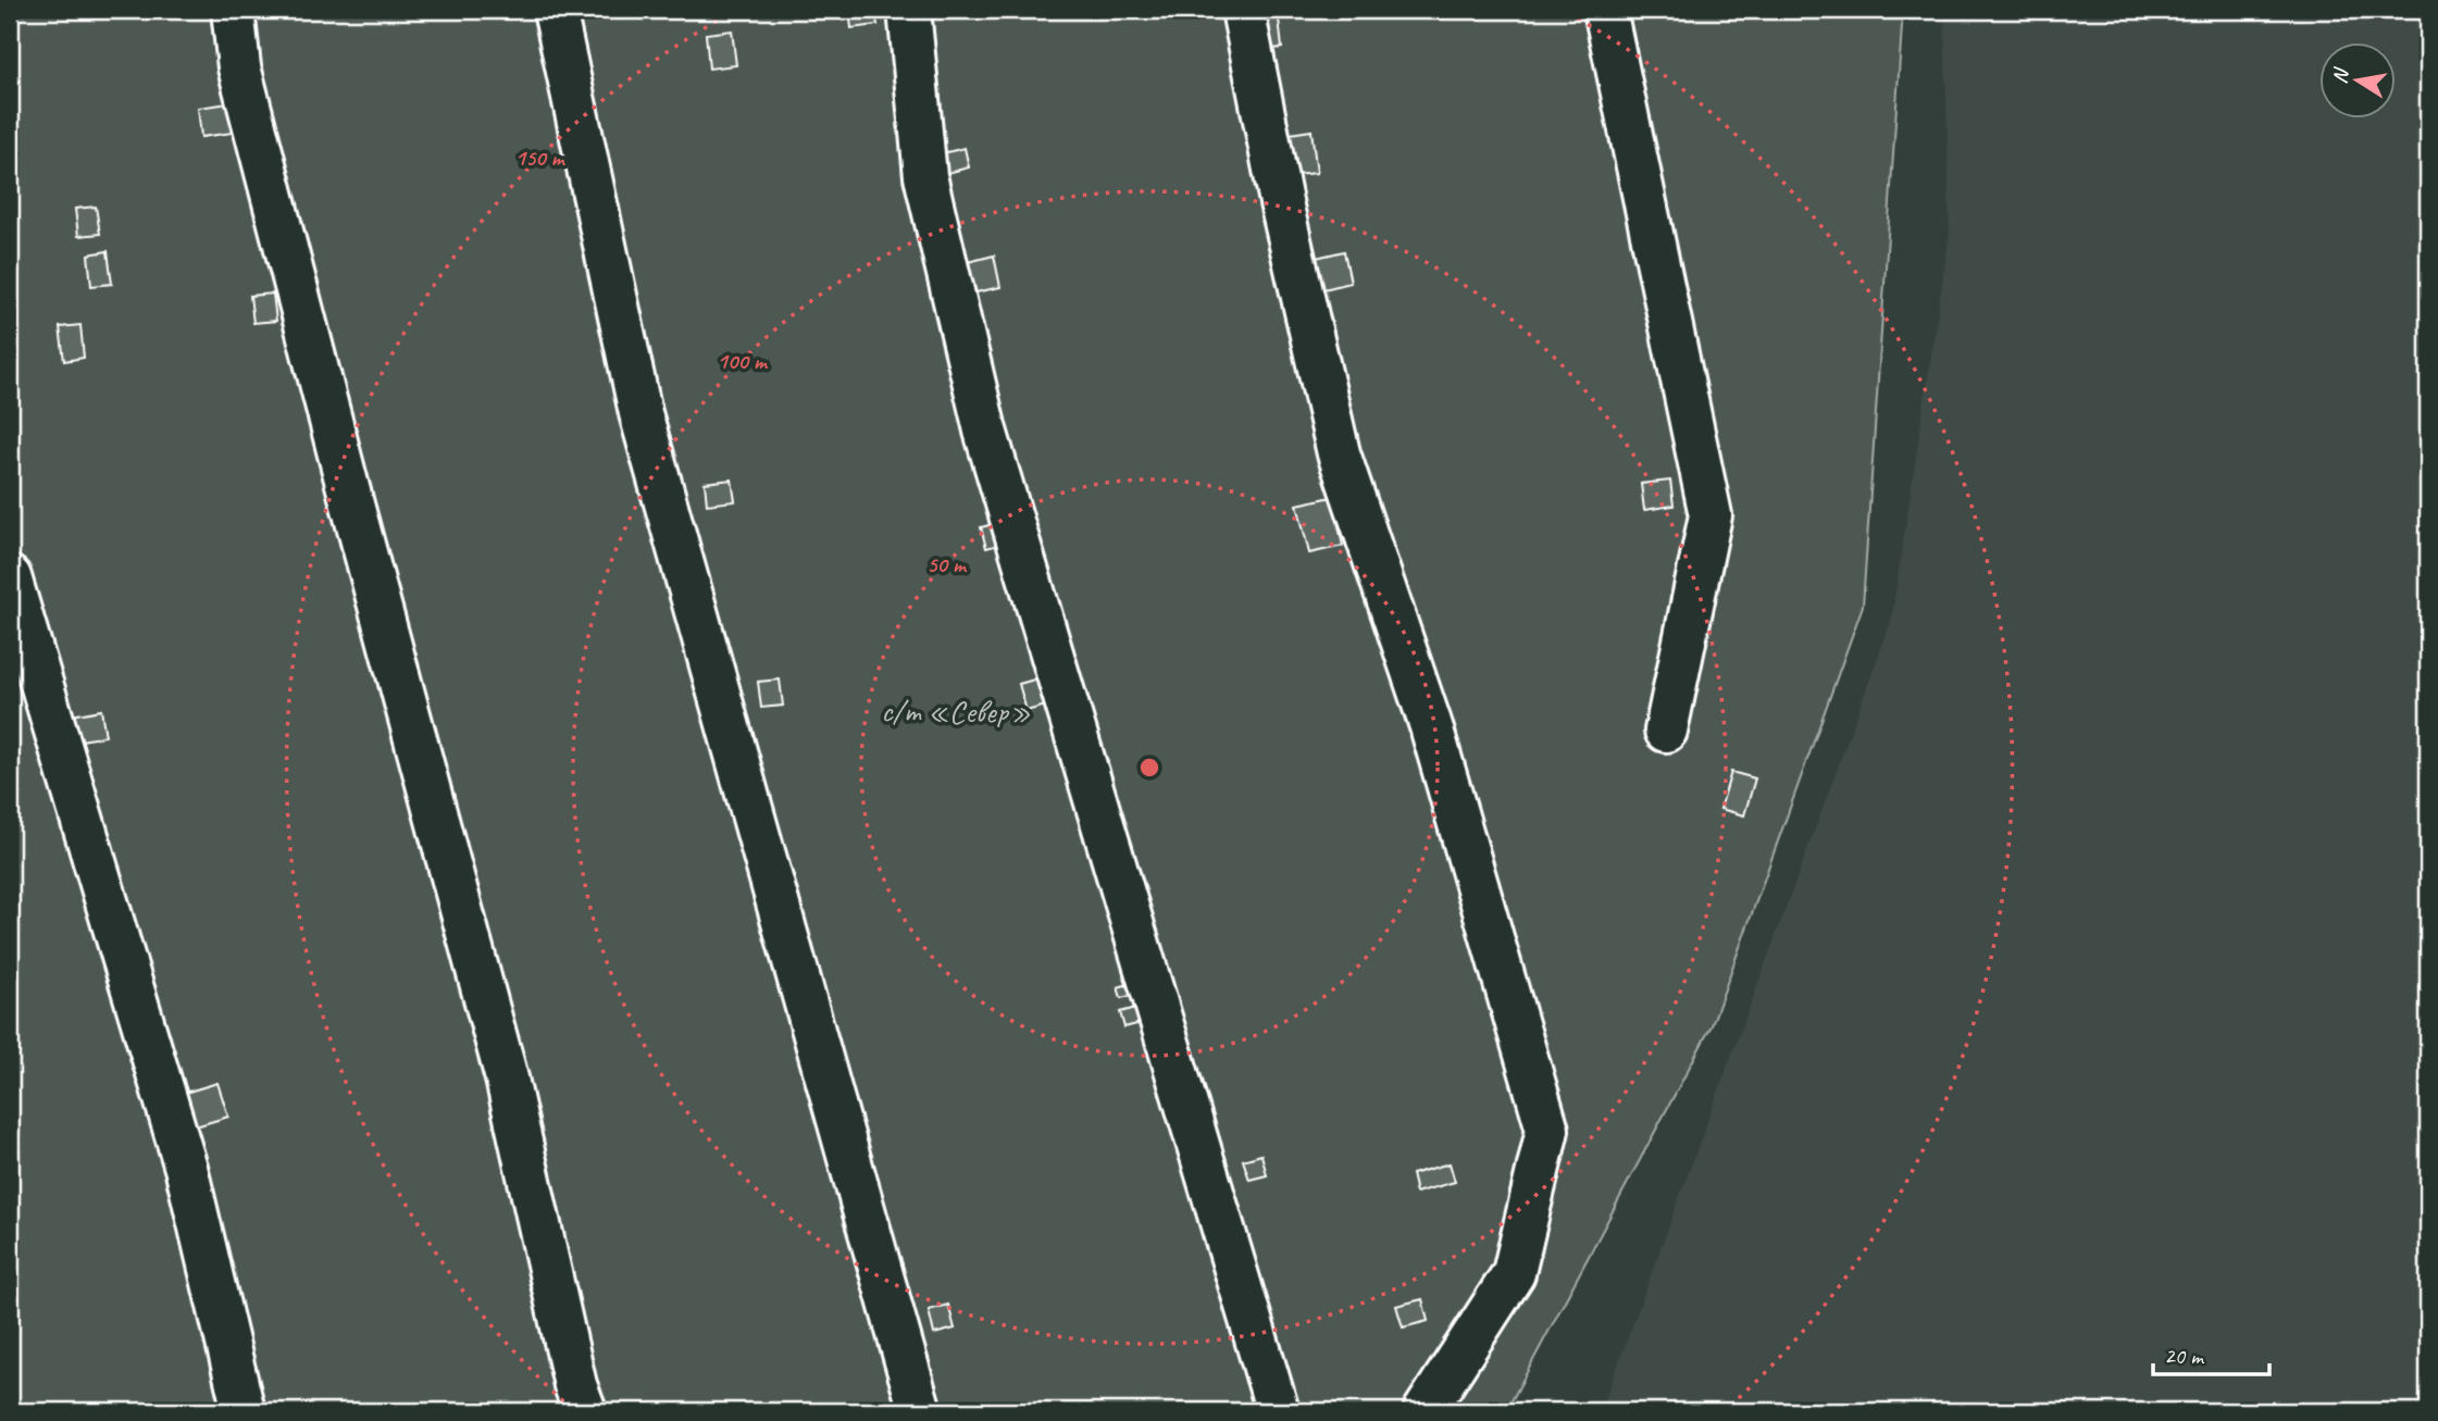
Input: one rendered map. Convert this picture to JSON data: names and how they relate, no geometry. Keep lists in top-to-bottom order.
{
  "parks": ["с/т «Север»"],
  "scale_bar": "20 m",
  "north": "left",
  "rings": ["150 m", "100 m", "50 m"]
}
